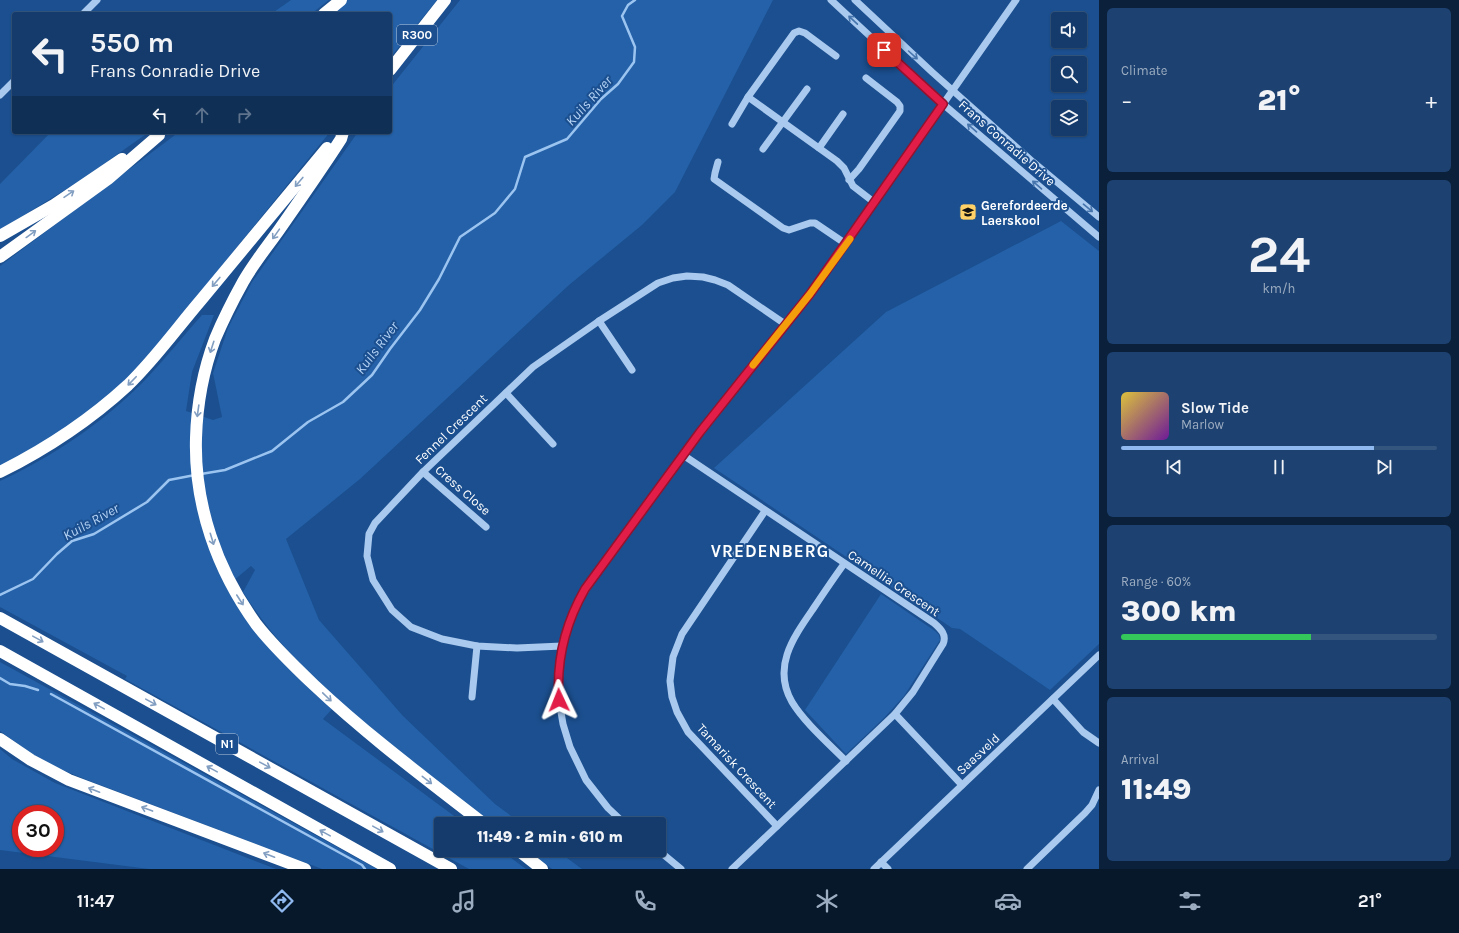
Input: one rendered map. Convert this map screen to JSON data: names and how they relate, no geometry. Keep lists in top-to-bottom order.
{
  "streets": {
    "highway": ["R300", "N1"],
    "street": [
      "Frans Conradie Drive",
      "Fennel Crescent",
      "Cress Close",
      "Camellia Crescent",
      "Saasveld",
      "Tamarisk Crescent"
    ]
  },
  "crossings": [
    ["Fennel Crescent", "Cress Close"],
    ["Camellia Crescent", "Tamarisk Crescent"]
  ],
  "districts": ["VREDENBERG"],
  "water": ["Kuils River"],
  "places": {
    "school or university": ["Gerefordeerde Laerskool"]
  },
  "page": {
    "tile": [
      "Climate",
      ["24", "km/h"],
      ["Range · 60%", "300 km"],
      ["Arrival", "11:49"]
    ],
    "turn": ["550 m", "Frans Conradie Drive"],
    "heat": ["−", "21°", "+"],
    "song": ["Slow Tide", "Marlow"],
    "limit": "30",
    "trip": "11:49 · 2 min · 610 m",
    "tabs": ["11:47", "21°"]
  }
}
